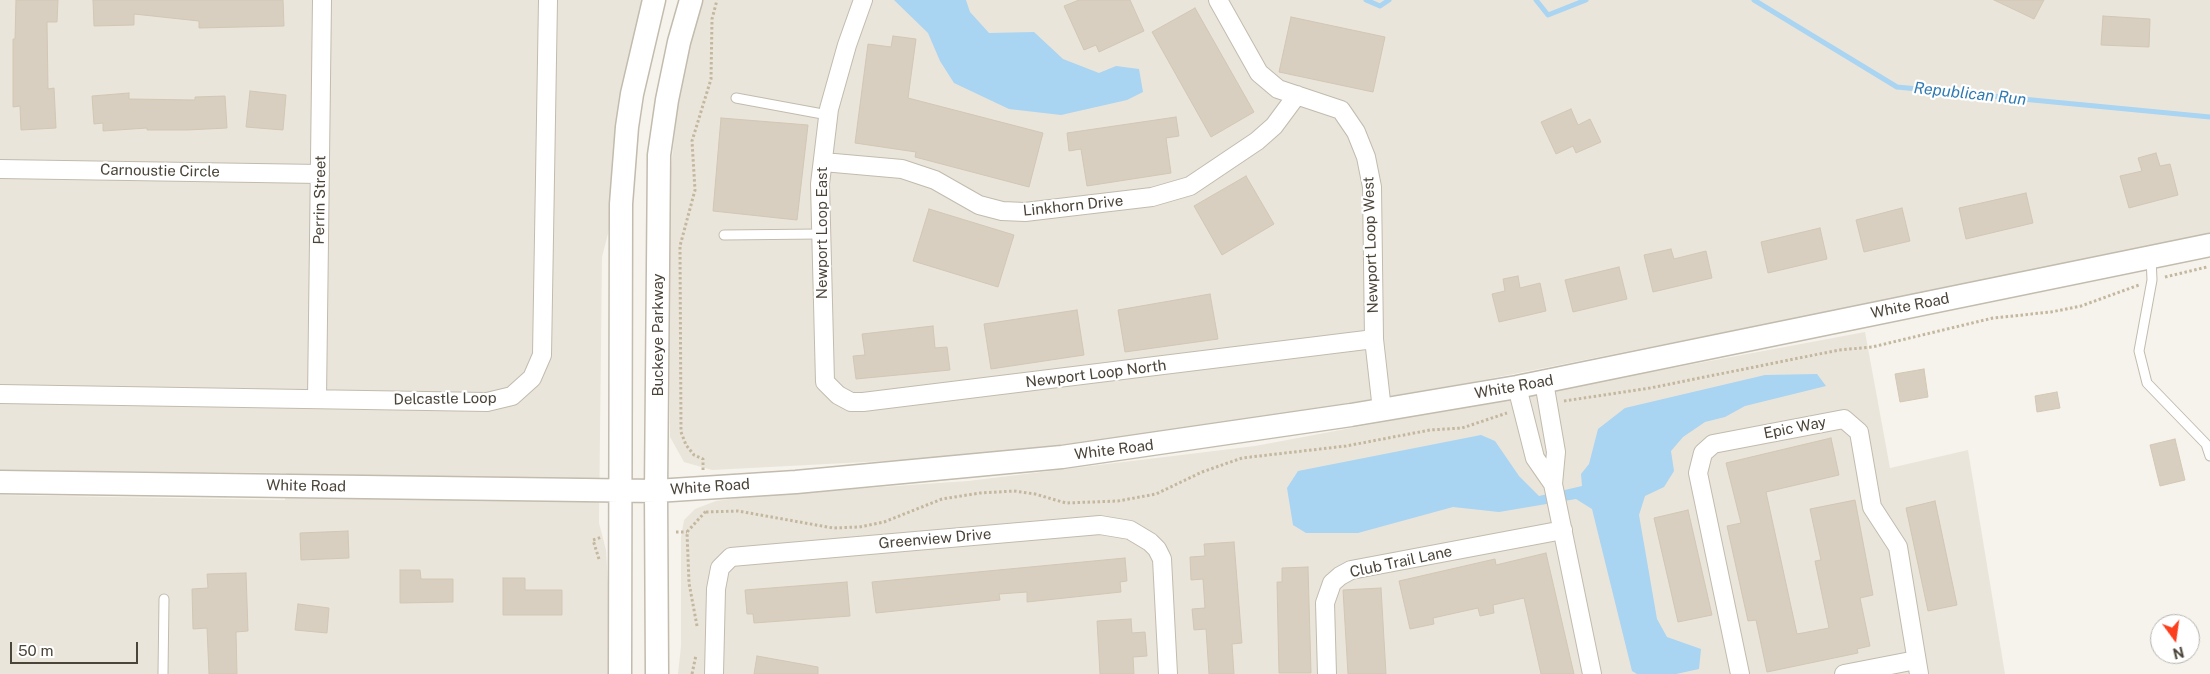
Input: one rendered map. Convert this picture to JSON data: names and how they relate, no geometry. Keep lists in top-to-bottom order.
{
  "streets": {
    "street": [
      "Carnoustie Circle",
      "Perrin Street",
      "Linkhorn Drive",
      "Newport Loop East",
      "Newport Loop West",
      "White Road",
      "Buckeye Parkway",
      "Newport Loop North",
      "Delcastle Loop",
      "Epic Way",
      "Greenview Drive",
      "Club Trail Lane"
    ]
  },
  "crossings": [
    ["Carnoustie Circle", "Perrin Street"],
    ["Perrin Street", "Delcastle Loop"],
    ["Linkhorn Drive", "Newport Loop East"],
    ["Linkhorn Drive", "Newport Loop West"],
    ["Newport Loop East", "Newport Loop North"],
    ["Newport Loop West", "White Road"],
    ["Newport Loop West", "Newport Loop North"],
    ["White Road", "Buckeye Parkway"]
  ],
  "water": ["Republican Run"],
  "scale_bar": "50 m",
  "north": "bottom"
}
